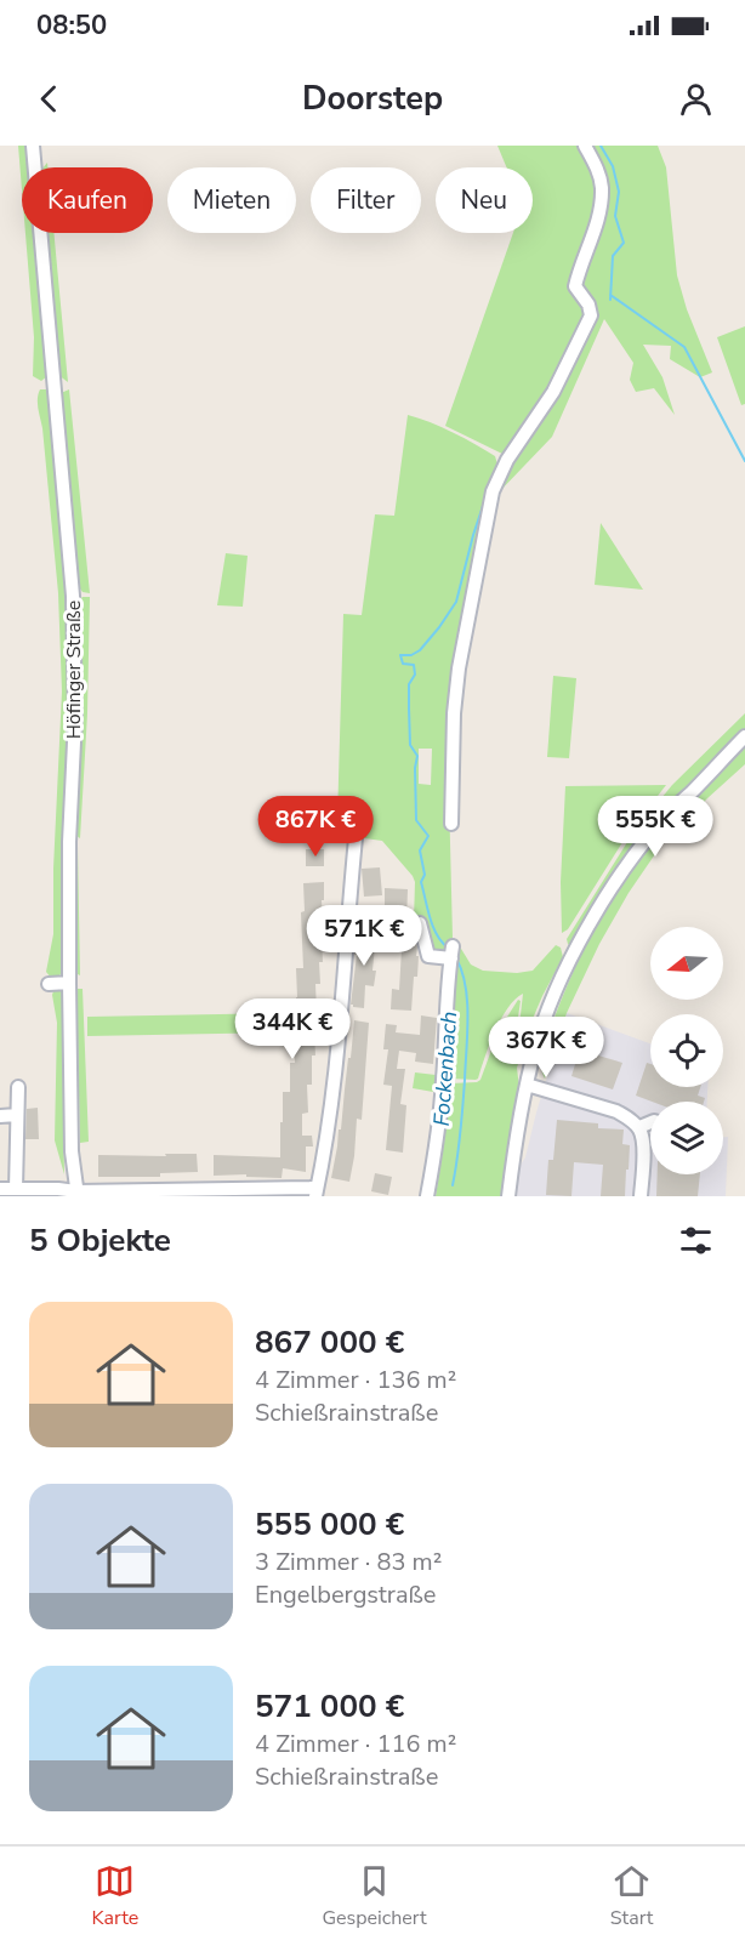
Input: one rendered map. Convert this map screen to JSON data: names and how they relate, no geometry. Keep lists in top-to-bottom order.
{
  "streets": {
    "street": ["Höfinger Straße"]
  },
  "water": ["Fockenbach"],
  "north": "left",
  "page": {
    "status": "08:50",
    "header": "Doorstep",
    "chip": [
      "Kaufen",
      "Mieten",
      "Filter",
      "Neu"
    ],
    "price": [
      "867K €",
      "555K €",
      "571K €",
      "344K €",
      "367K €"
    ],
    "heading": "5 Objekte",
    "list": [
      {
        "name": "867 000 €",
        "note": "4 Zimmer · 136 m² · Schießrainstraße"
      },
      {
        "name": "555 000 €",
        "note": "3 Zimmer · 83 m² · Engelbergstraße"
      },
      {
        "name": "571 000 €",
        "note": "4 Zimmer · 116 m² · Schießrainstraße"
      }
    ],
    "tabs": ["Karte", "Gespeichert", "Start"]
  }
}
